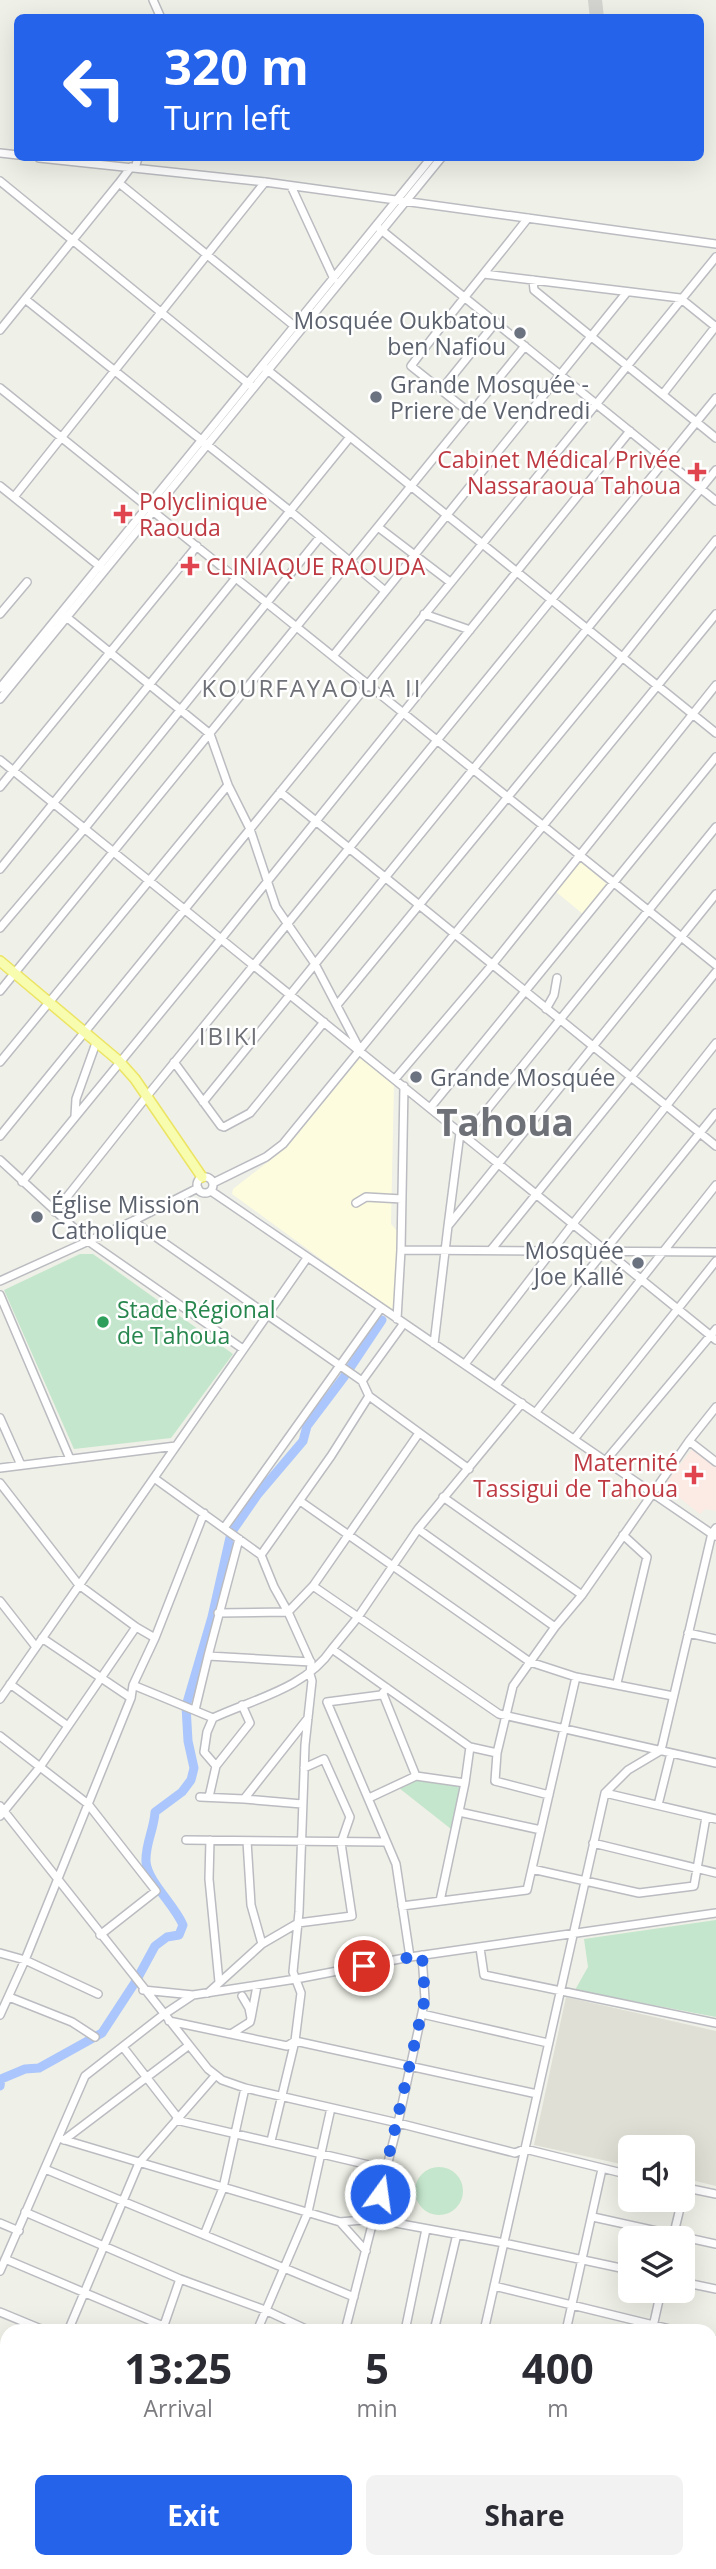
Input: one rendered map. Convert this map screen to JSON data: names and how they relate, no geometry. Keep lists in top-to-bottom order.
{
  "districts": ["KOURFAYAOUA II", "IBIKI", "Tahoua"],
  "places": {
    "other": [
      "Mosquée Oukbatou ben Nafiou",
      "Grande Mosquée - Priere de Vendredi",
      "Grande Mosquée",
      "Église Mission Catholique",
      "Mosquée Joe Kallé",
      "Stade Régional de Tahoua"
    ],
    "health": [
      "Cabinet Médical Privée Nassaraoua Tahoua",
      "Polyclinique Raouda",
      "CLINIAQUE RAOUDA",
      "Maternité Tassigui de Tahoua"
    ]
  },
  "page": {
    "turn": ["320 m", "Turn left"],
    "eta": [
      "13:25",
      "Arrival",
      "5",
      "min",
      "400",
      "m"
    ],
    "buttons": ["Exit", "Share"]
  }
}
